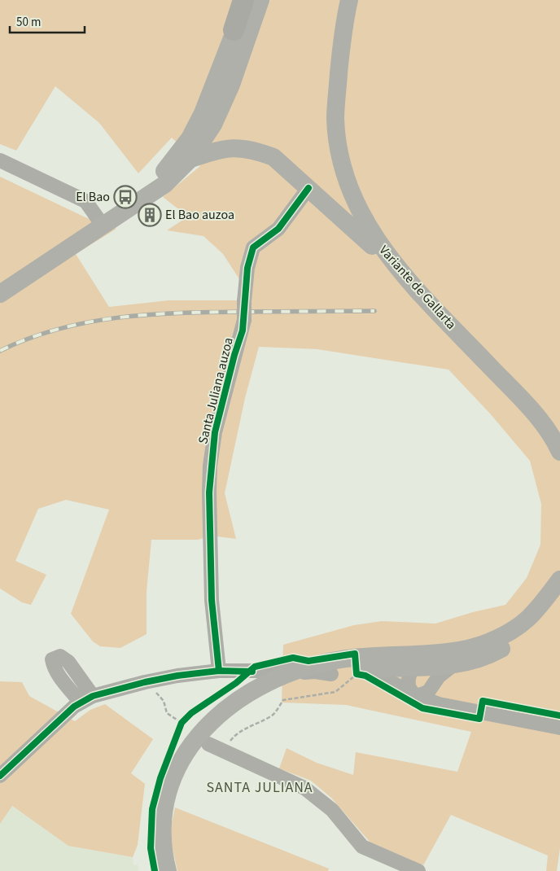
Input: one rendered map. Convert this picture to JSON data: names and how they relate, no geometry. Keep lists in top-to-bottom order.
{
  "streets": {
    "main road": ["Variante de Gallarta"],
    "street": ["Santa Juliana auzoa"]
  },
  "districts": ["SANTA JULIANA"],
  "places": {
    "bus stop": ["El Bao"],
    "building": ["El Bao auzoa"]
  },
  "scale_bar": "50 m"
}
